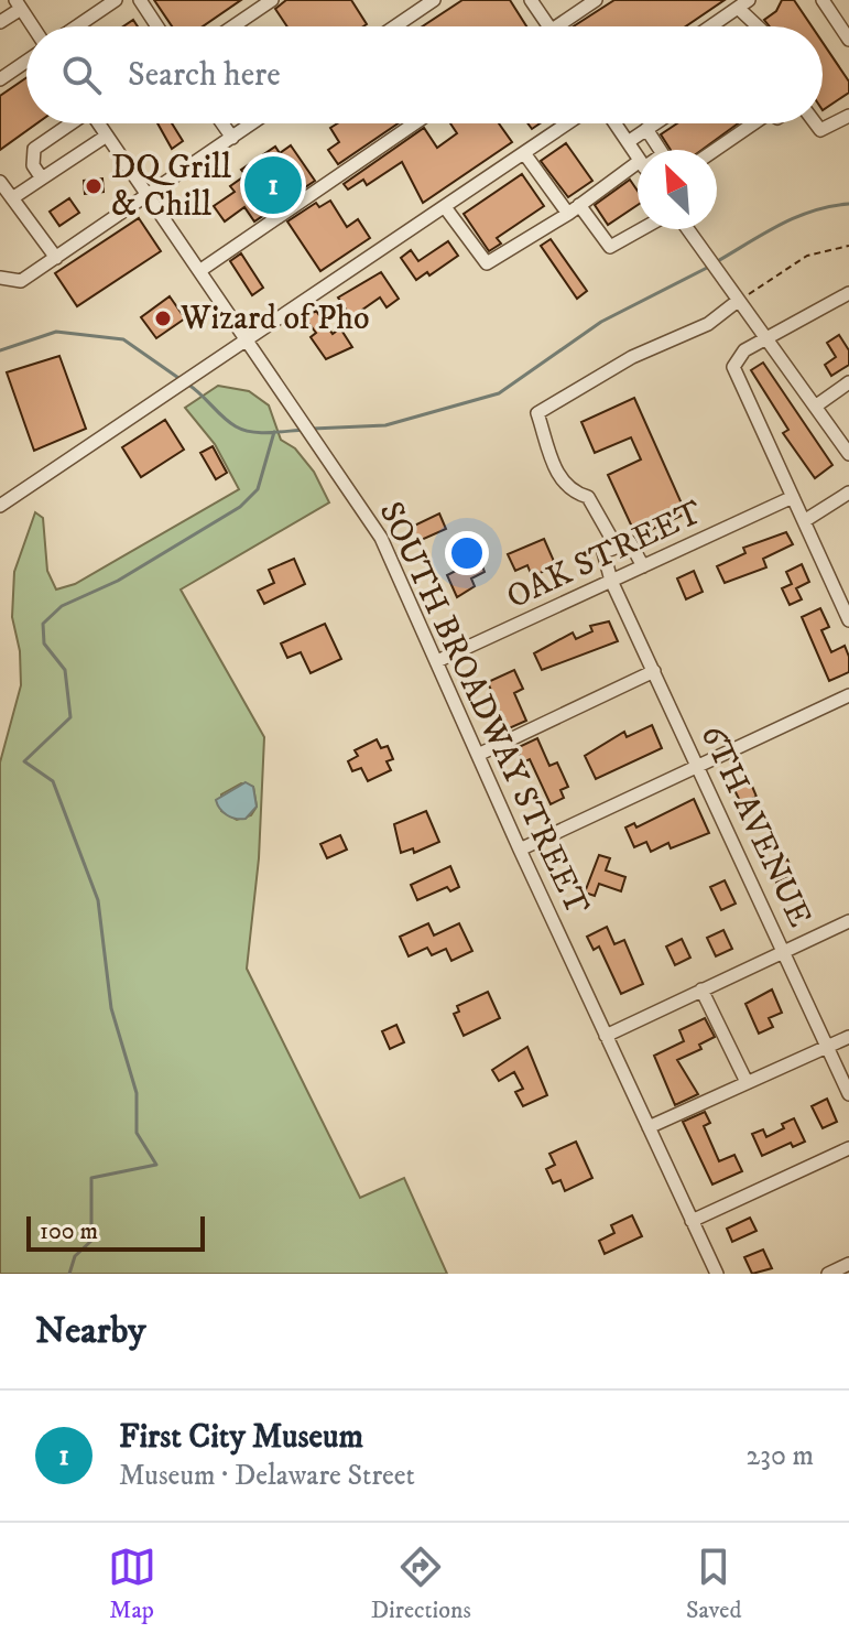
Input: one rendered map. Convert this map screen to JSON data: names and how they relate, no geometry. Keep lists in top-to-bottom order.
{
  "streets": {
    "street": ["OAK STREET", "SOUTH BROADWAY STREET", "6TH AVENUE"]
  },
  "crossings": [
    ["OAK STREET", "SOUTH BROADWAY STREET"],
    ["OAK STREET", "6TH AVENUE"]
  ],
  "places": ["DQ Grill & Chill", "Wizard of Pho"],
  "scale_bar": "100 m",
  "north": "top left",
  "page": {
    "search": "Search here",
    "pins": "1",
    "scale": "100 m",
    "heading": "Nearby",
    "list": [
      {
        "mark": "1",
        "name": "First City Museum",
        "note": "Museum · Delaware Street",
        "value": "230 m"
      }
    ],
    "nav": ["Map", "Directions", "Saved"]
  }
}
